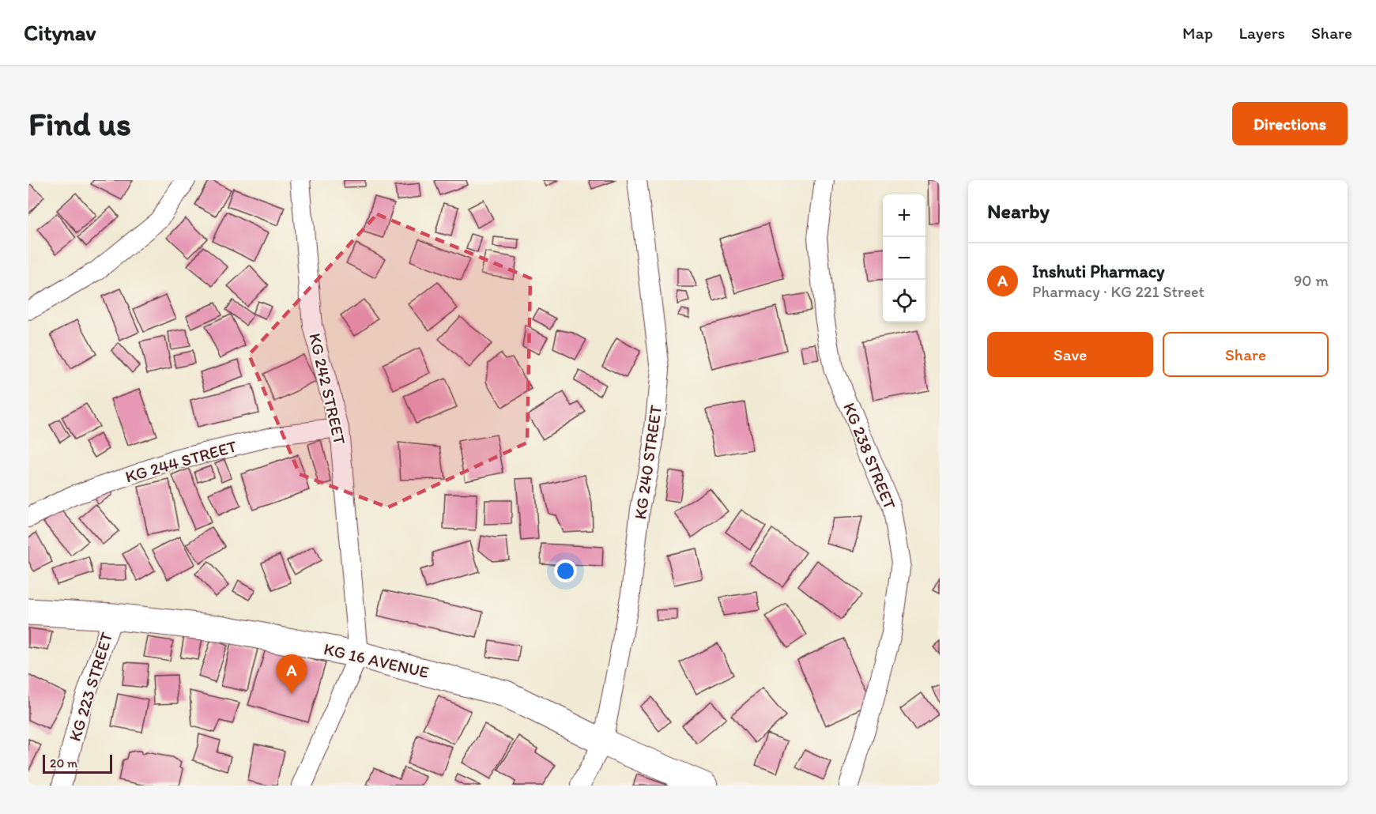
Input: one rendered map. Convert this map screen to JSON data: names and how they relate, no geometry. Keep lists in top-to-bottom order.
{
  "streets": {
    "street": [
      "KG 242 STREET",
      "KG 238 STREET",
      "KG 244 STREET",
      "KG 240 STREET",
      "KG 16 AVENUE",
      "KG 223 STREET"
    ]
  },
  "crossings": [
    ["KG 242 STREET", "KG 244 STREET"],
    ["KG 242 STREET", "KG 16 AVENUE"],
    ["KG 240 STREET", "KG 16 AVENUE"],
    ["KG 16 AVENUE", "KG 223 STREET"]
  ],
  "scale_bar": "20 m",
  "page": {
    "header": "Citynav",
    "nav": ["Map", "Layers", "Share"],
    "buttons": [
      "Directions",
      ["Save", "Share"]
    ],
    "title": "Find us",
    "heading": "Nearby",
    "map_buttons": ["+", "−"],
    "list": [
      {
        "mark": "A",
        "name": "Inshuti Pharmacy",
        "note": "Pharmacy · KG 221 Street",
        "value": "90 m"
      }
    ],
    "pins": "A",
    "scale": "20 m"
  }
}
